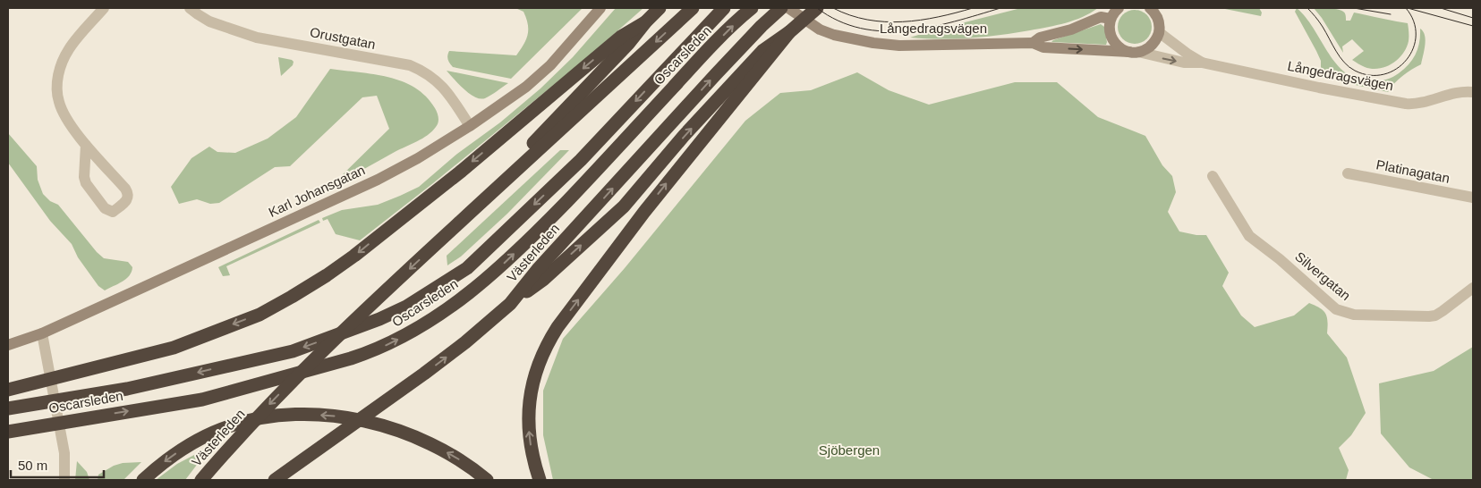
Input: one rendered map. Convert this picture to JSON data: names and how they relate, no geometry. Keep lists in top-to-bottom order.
{
  "streets": {
    "highway": ["Oscarsleden", "Västerleden"],
    "street": [
      "Långedragsvägen",
      "Orustgatan",
      "Platinagatan",
      "Karl Johansgatan",
      "Silvergatan"
    ]
  },
  "crossings": [
    ["Orustgatan", "Karl Johansgatan"]
  ],
  "parks": ["Sjöbergen"],
  "scale_bar": "50 m"
}
